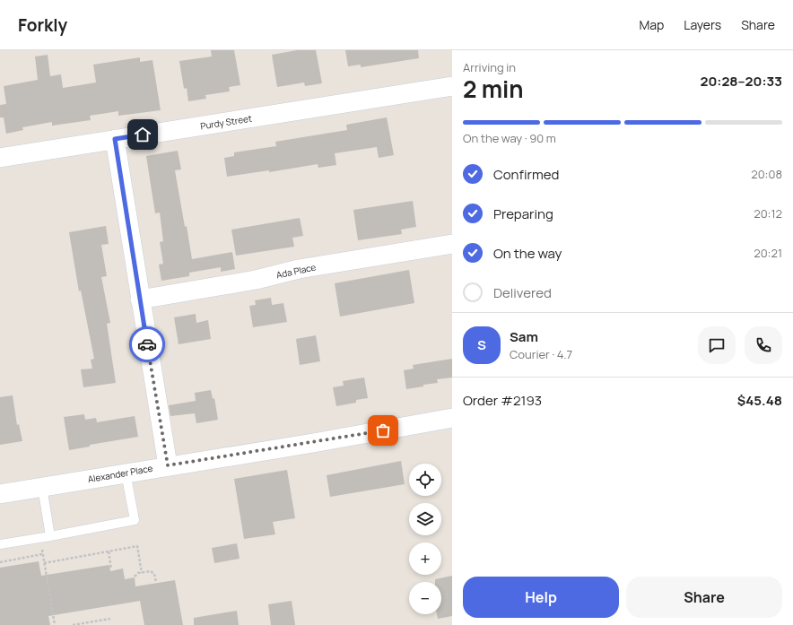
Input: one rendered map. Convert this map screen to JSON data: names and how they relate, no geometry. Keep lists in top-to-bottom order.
{
  "streets": {
    "street": ["Purdy Street", "Ada Place", "Alexander Place"]
  },
  "page": {
    "header": "Forkly",
    "nav": ["Map", "Layers", "Share"],
    "heading": ["2 min", "Arriving in", "20:28–20:33"],
    "panel": [
      "Sam",
      "Courier · 4.7",
      "Order #2193",
      "$45.48"
    ],
    "bar": "On the way · 90 m",
    "list": [
      ["Confirmed", "20:08"],
      ["Preparing", "20:12"],
      ["On the way", "20:21"],
      "Delivered"
    ],
    "round": "S",
    "map_buttons": ["+", "−"],
    "buttons": ["Help", "Share"]
  }
}
